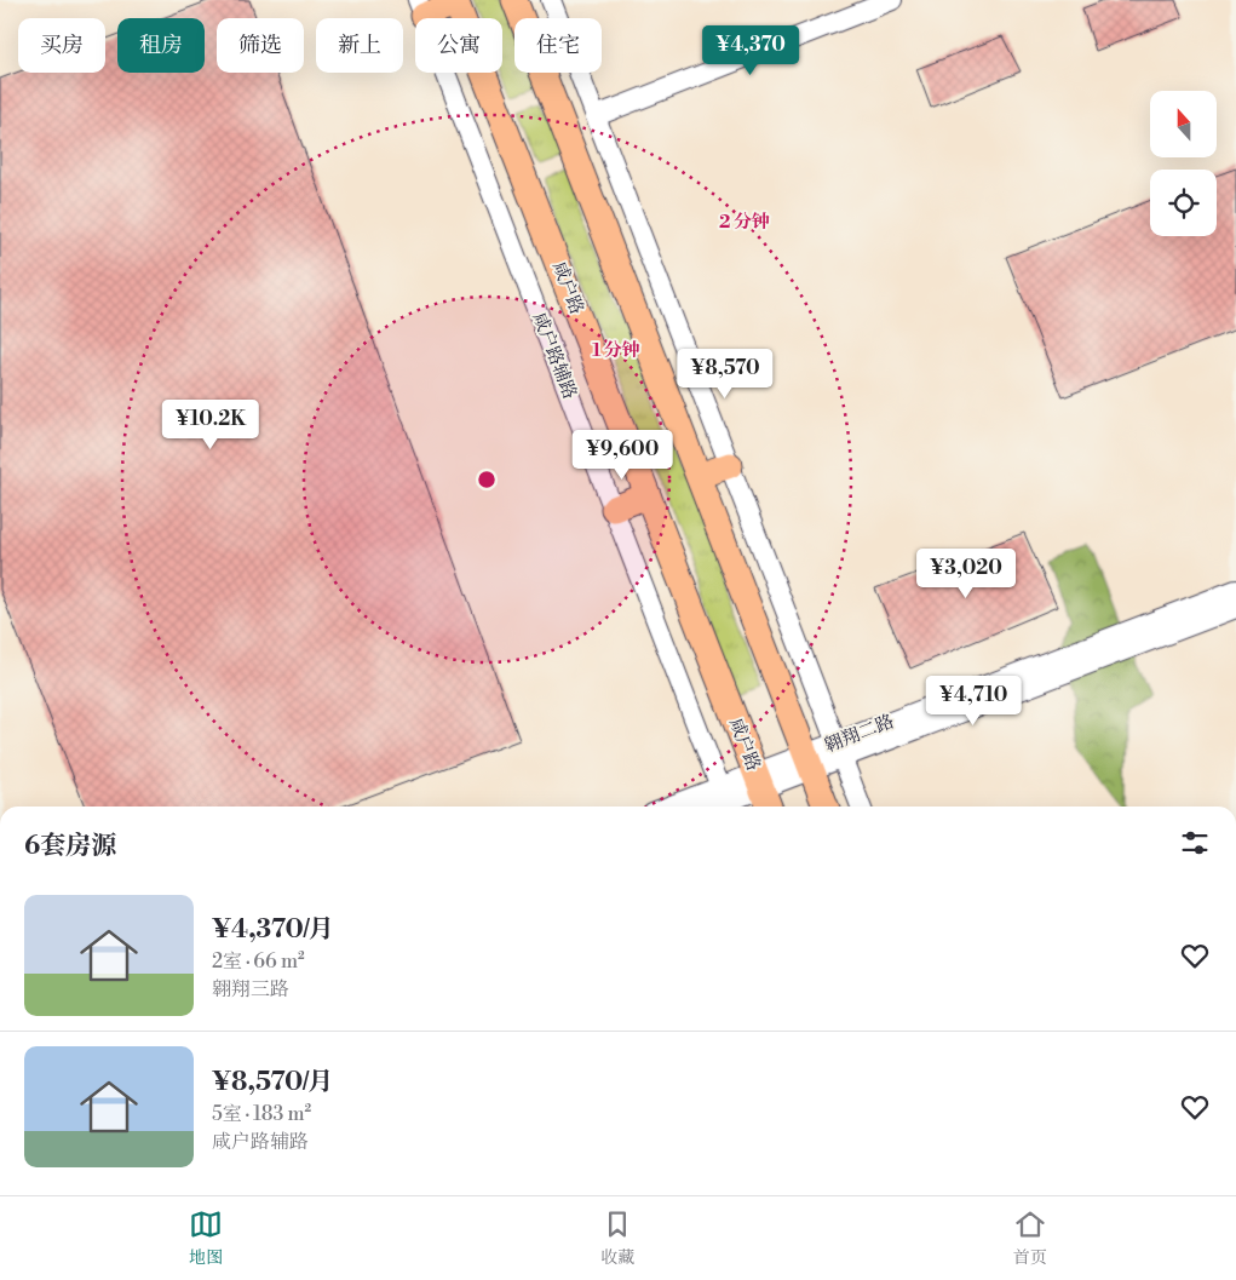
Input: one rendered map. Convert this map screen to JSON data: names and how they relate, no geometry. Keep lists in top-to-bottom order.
{
  "streets": {
    "main road": ["咸户路"],
    "street": ["咸户路辅路", "翱翔二路"]
  },
  "crossings": [
    ["咸户路", "翱翔二路"],
    ["咸户路辅路", "翱翔二路"]
  ],
  "north": "top",
  "page": {
    "chip": [
      "买房",
      "租房",
      "筛选",
      "新上",
      "公寓",
      "住宅"
    ],
    "price": [
      "¥4,370",
      "¥8,570",
      "¥10.2K",
      "¥9,600",
      "¥3,020",
      "¥4,710"
    ],
    "heading": "6套房源",
    "list": [
      {
        "name": "¥4,370/月",
        "note": "2室 · 66 m² · 翱翔三路"
      },
      {
        "name": "¥8,570/月",
        "note": "5室 · 183 m² · 咸户路辅路"
      }
    ],
    "tabs": ["地图", "收藏", "首页"]
  },
  "rings": ["2 分钟", "1 分钟"]
}
